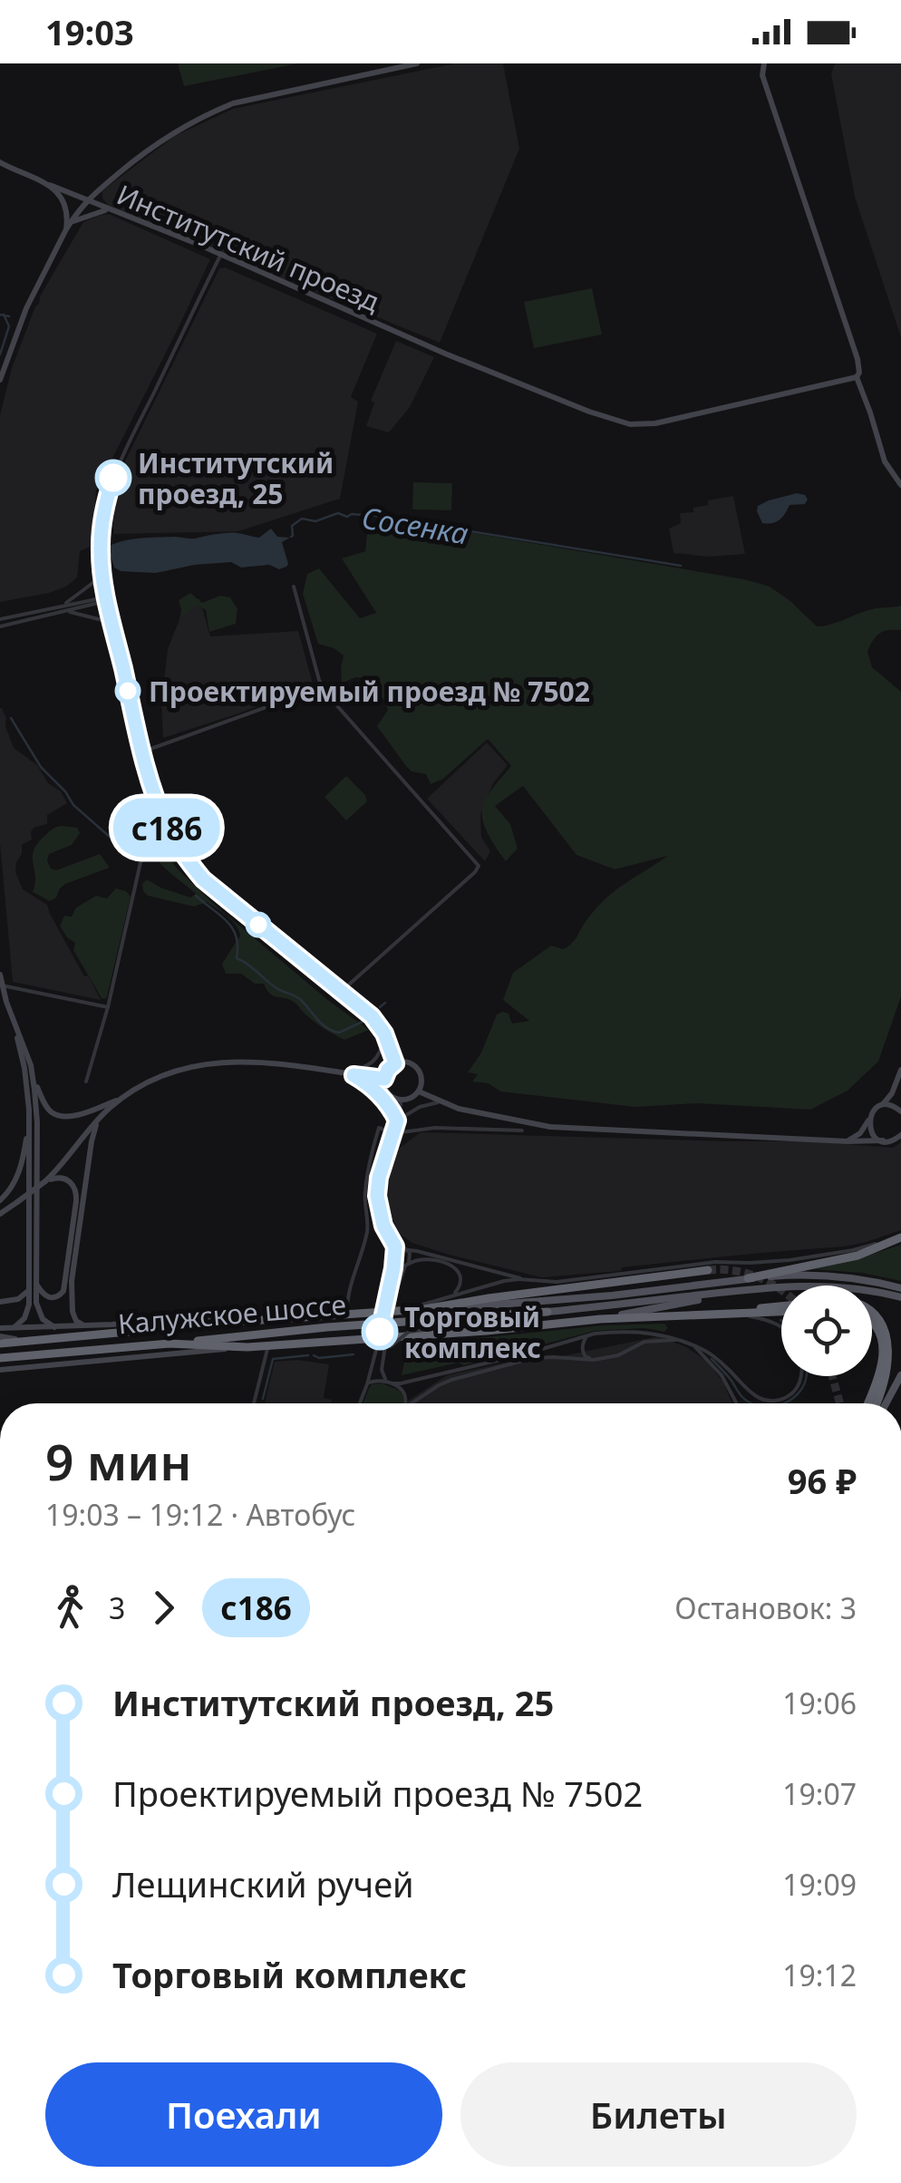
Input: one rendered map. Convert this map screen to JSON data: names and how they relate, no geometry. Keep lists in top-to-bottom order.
{
  "streets": {
    "highway": ["Калужское шоссе"],
    "street": ["Институтский проезд"]
  },
  "water": ["Сосенка"],
  "places": ["Институтский проезд, 25", "Проектируемый проезд № 7502", "Торговый комплекс"],
  "lines": ["bus line с186"],
  "page": {
    "status": "19:03",
    "on_map": "с186",
    "heading": ["9 мин", "19:03 – 19:12 · Автобус", "96 ₽"],
    "legs": ["3", "с186", "Остановок: 3"],
    "list": [
      {
        "name": "Институтский проезд, 25",
        "value": "19:06"
      },
      {
        "name": "Проектируемый проезд № 7502",
        "value": "19:07"
      },
      {
        "name": "Лещинский ручей",
        "value": "19:09"
      },
      {
        "name": "Торговый комплекс",
        "value": "19:12"
      }
    ],
    "buttons": ["Поехали", "Билеты"]
  }
}
